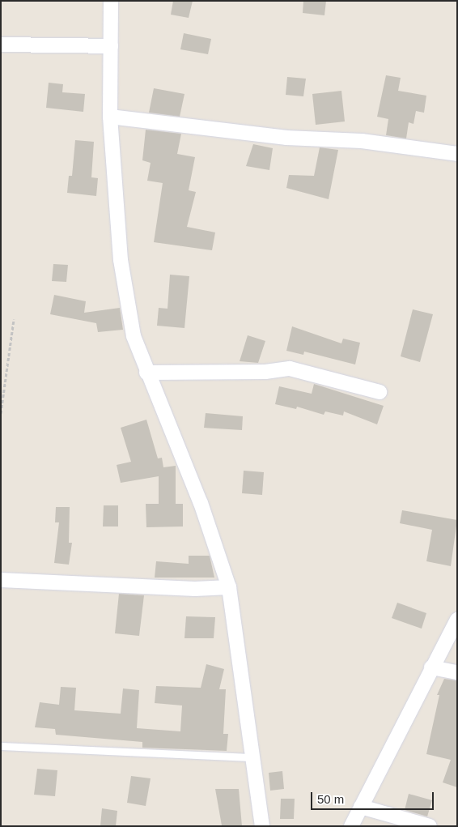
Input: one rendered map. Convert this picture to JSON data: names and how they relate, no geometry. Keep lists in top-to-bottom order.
{
  "scale_bar": "50 m"
}
